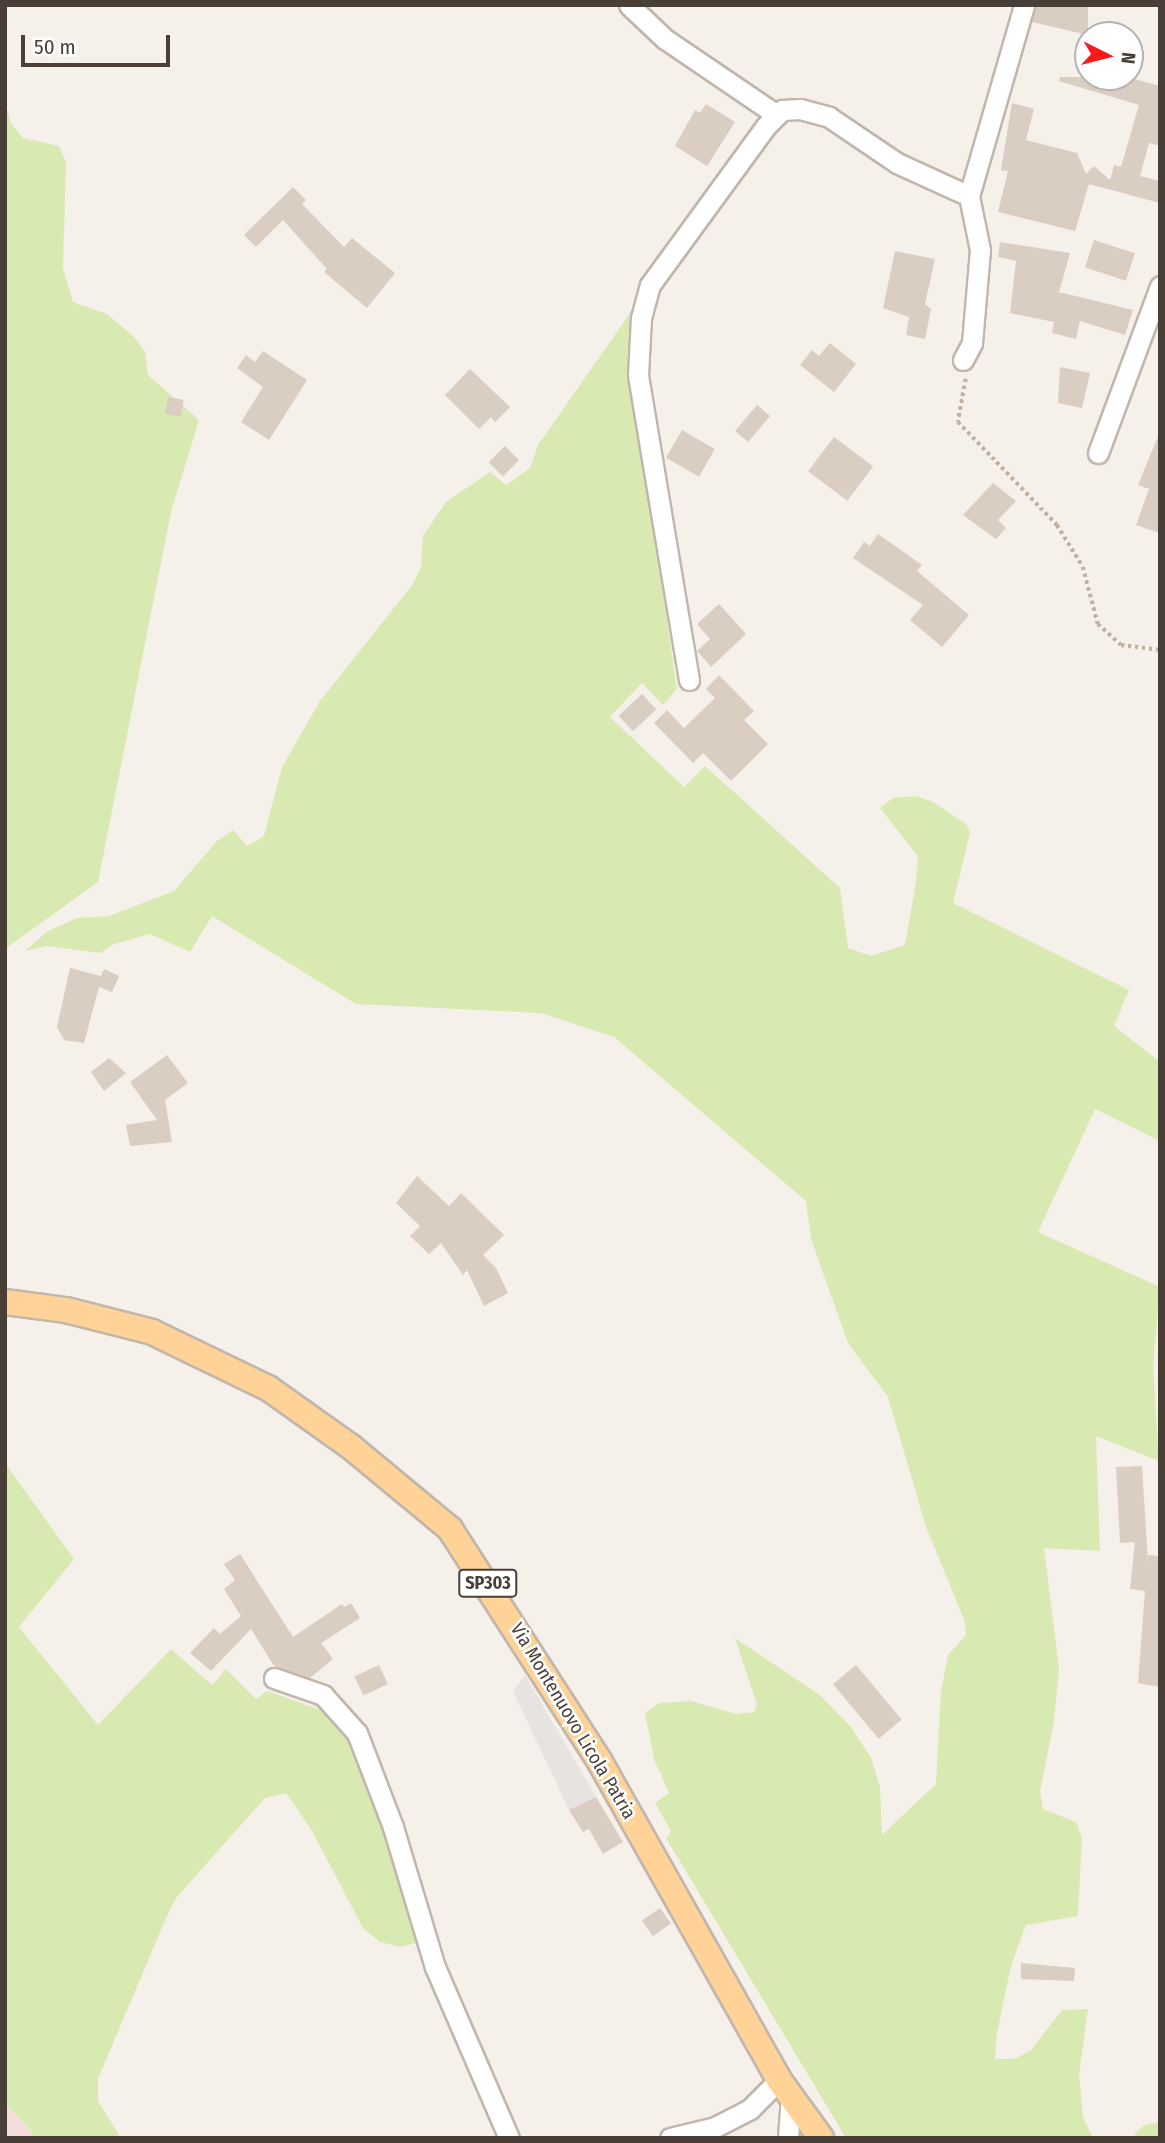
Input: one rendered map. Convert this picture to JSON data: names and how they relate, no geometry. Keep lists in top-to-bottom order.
{
  "streets": {
    "main road": ["SP303", "Via Montenuovo Licola Patria"]
  },
  "scale_bar": "50 m",
  "north": "right"
}
